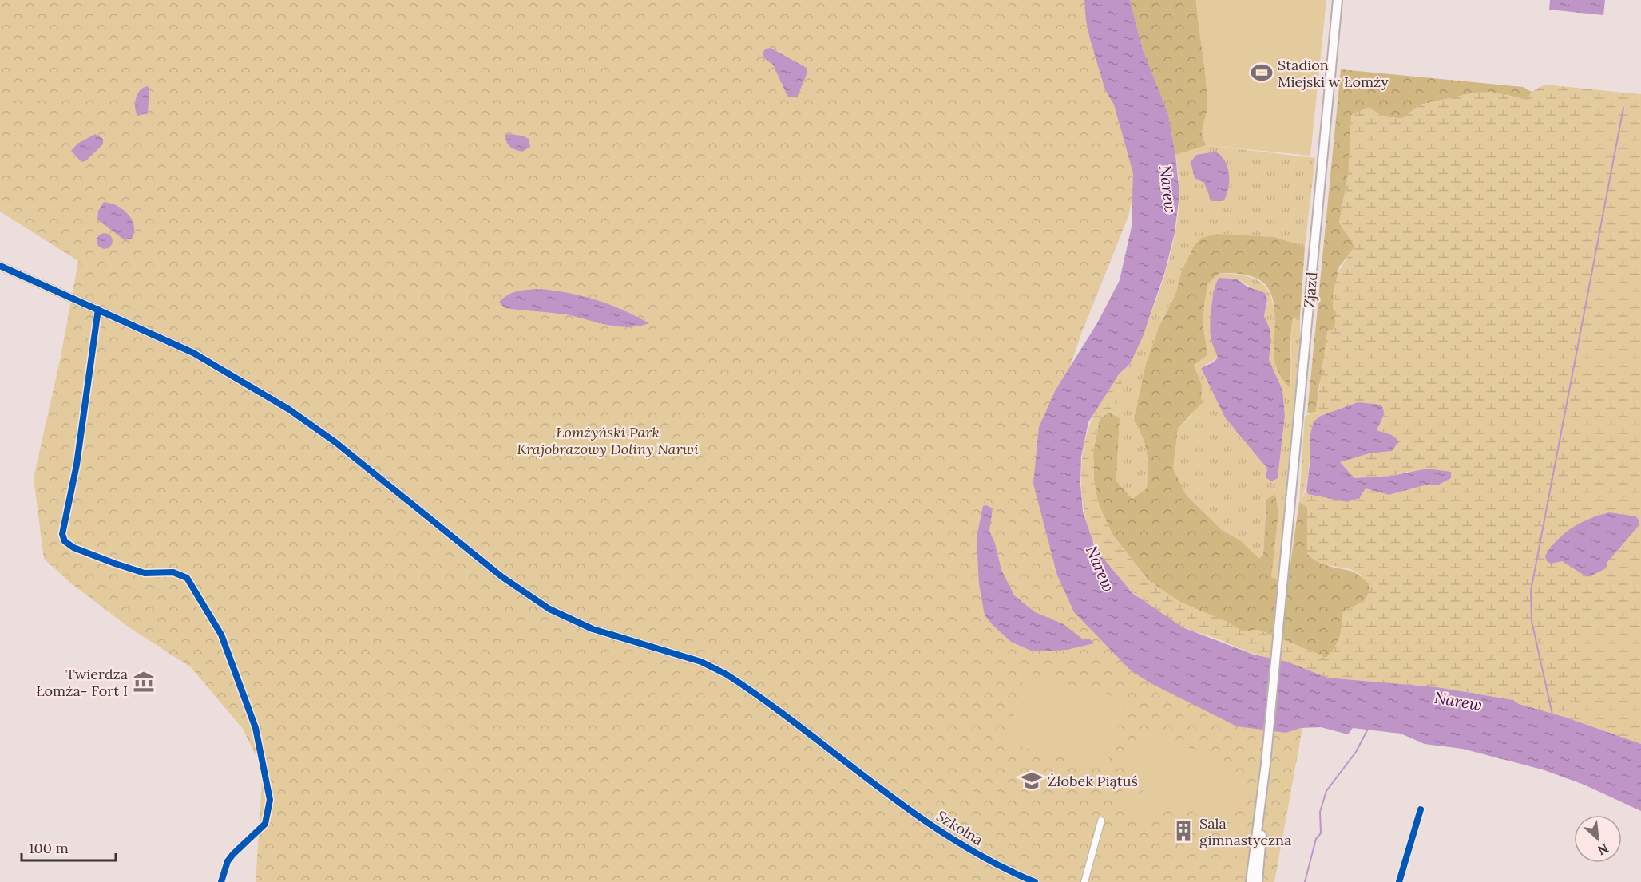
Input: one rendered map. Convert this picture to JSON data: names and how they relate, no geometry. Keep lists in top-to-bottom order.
{
  "streets": {
    "main road": ["Zjazd"],
    "street": ["Szkolna"]
  },
  "water": ["Narew"],
  "parks": ["Łomżyński Park Krajobrazowy Doliny Narwi"],
  "places": {
    "sports": ["Stadion Miejski w Łomży"],
    "museum": ["Twierdza Łomża- Fort I"],
    "school or university": ["Żłobek Piątuś"],
    "building": ["Sala gimnastyczna"]
  },
  "scale_bar": "100 m",
  "north": "bottom right"
}
